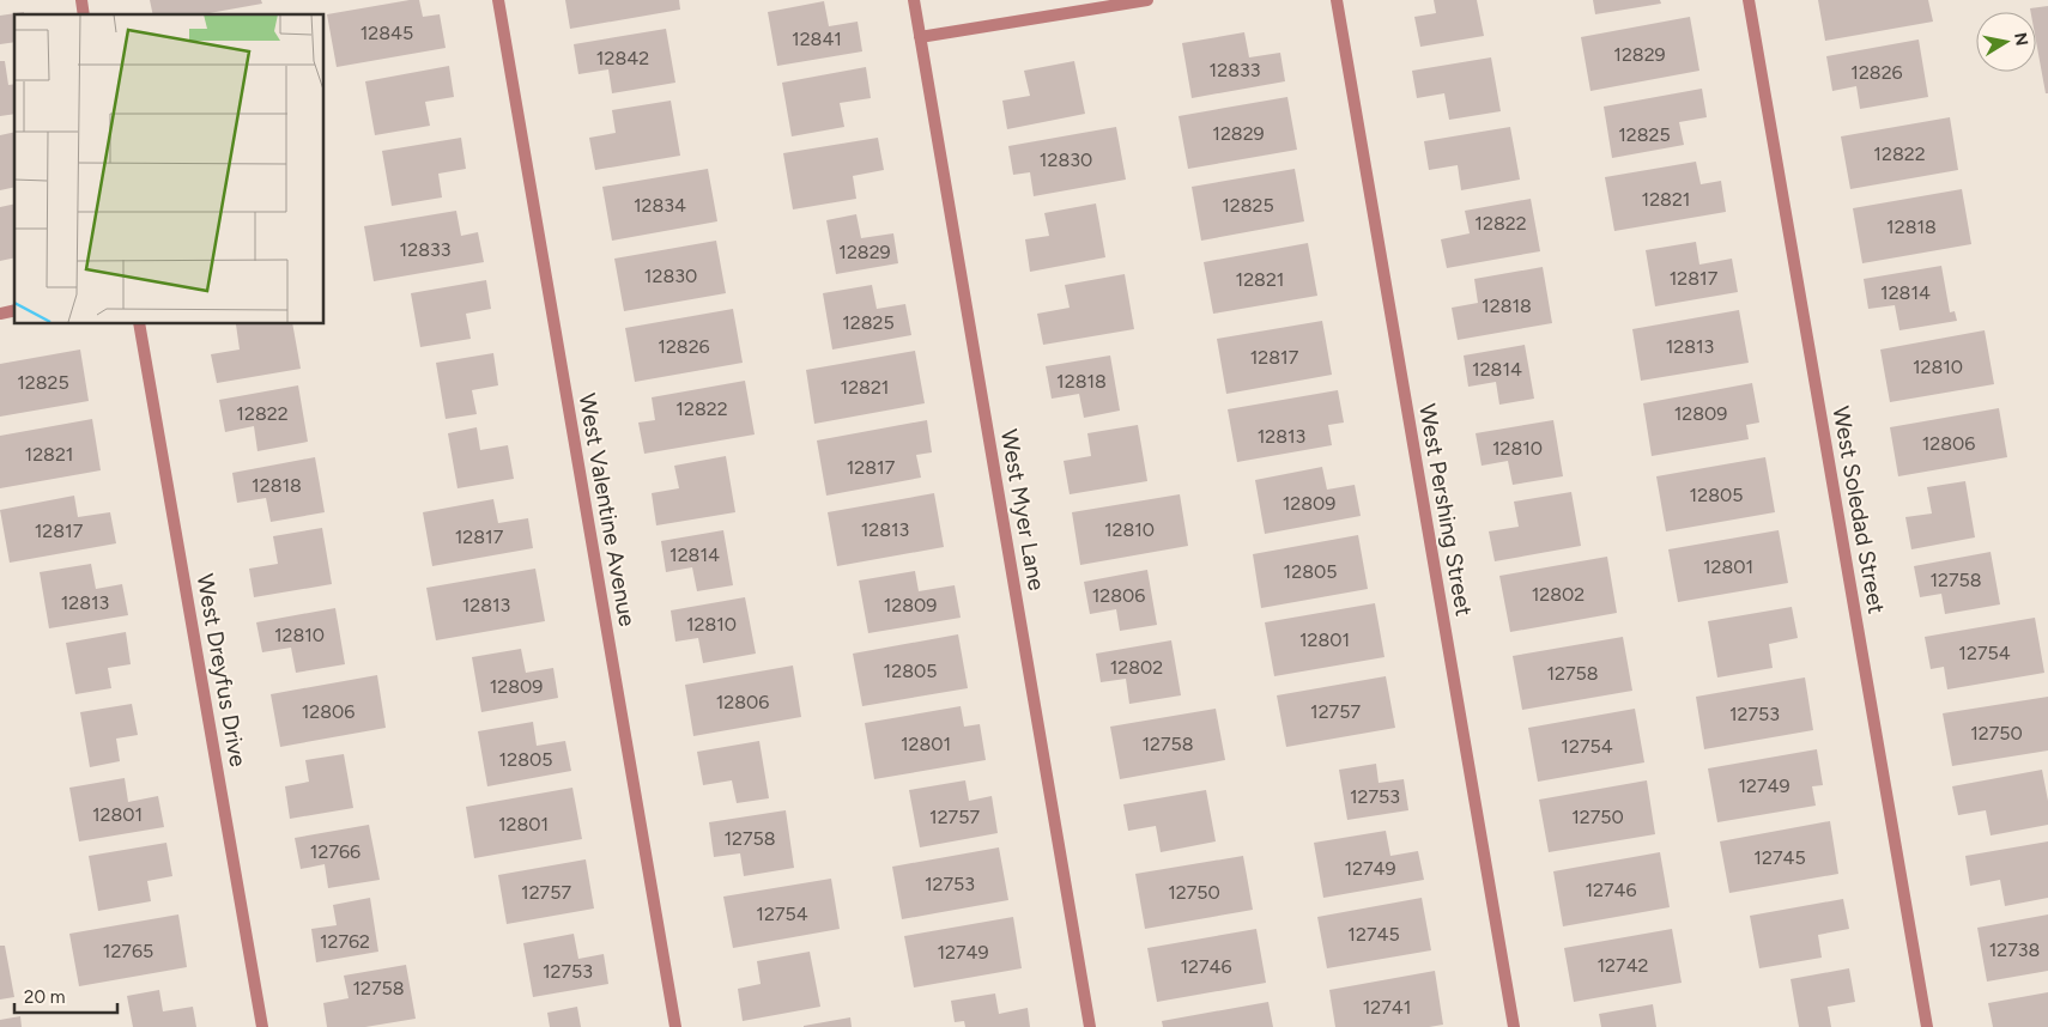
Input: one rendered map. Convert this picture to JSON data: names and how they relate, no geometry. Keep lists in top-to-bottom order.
{
  "streets": {
    "street": [
      "West Valentine Avenue",
      "West Myer Lane",
      "West Pershing Street",
      "West Soledad Street",
      "West Dreyfus Drive"
    ]
  },
  "house_numbers": [
    "12845",
    "12841",
    "12829",
    "12842",
    "12833",
    "12826",
    "12829",
    "12825",
    "12822",
    "12830",
    "12821",
    "12834",
    "12825",
    "12822",
    "12818",
    "12833",
    "12829",
    "12830",
    "12817",
    "12821",
    "12814",
    "12818",
    "12825",
    "12826",
    "12813",
    "12817",
    "12810",
    "12814",
    "12818",
    "12825",
    "12821",
    "12822",
    "12822",
    "12809",
    "12813",
    "12806",
    "12810",
    "12821",
    "12817",
    "12818",
    "12805",
    "12809",
    "12813",
    "12810",
    "12817",
    "12817",
    "12814",
    "12801",
    "12805",
    "12758",
    "12802",
    "12806",
    "12813",
    "12813",
    "12809",
    "12810",
    "12810",
    "12801",
    "12754",
    "12802",
    "12805",
    "12758",
    "12809",
    "12806",
    "12806",
    "12757",
    "12753",
    "12750",
    "12801",
    "12758",
    "12754",
    "12805",
    "12749",
    "12753",
    "12801",
    "12757",
    "12750",
    "12801",
    "12758",
    "12766",
    "12745",
    "12749",
    "12753",
    "12746",
    "12757",
    "12750",
    "12754",
    "12745",
    "12762",
    "12738",
    "12765",
    "12749",
    "12742",
    "12746",
    "12753",
    "12758",
    "12741"
  ],
  "scale_bar": "20 m",
  "north": "right"
}
